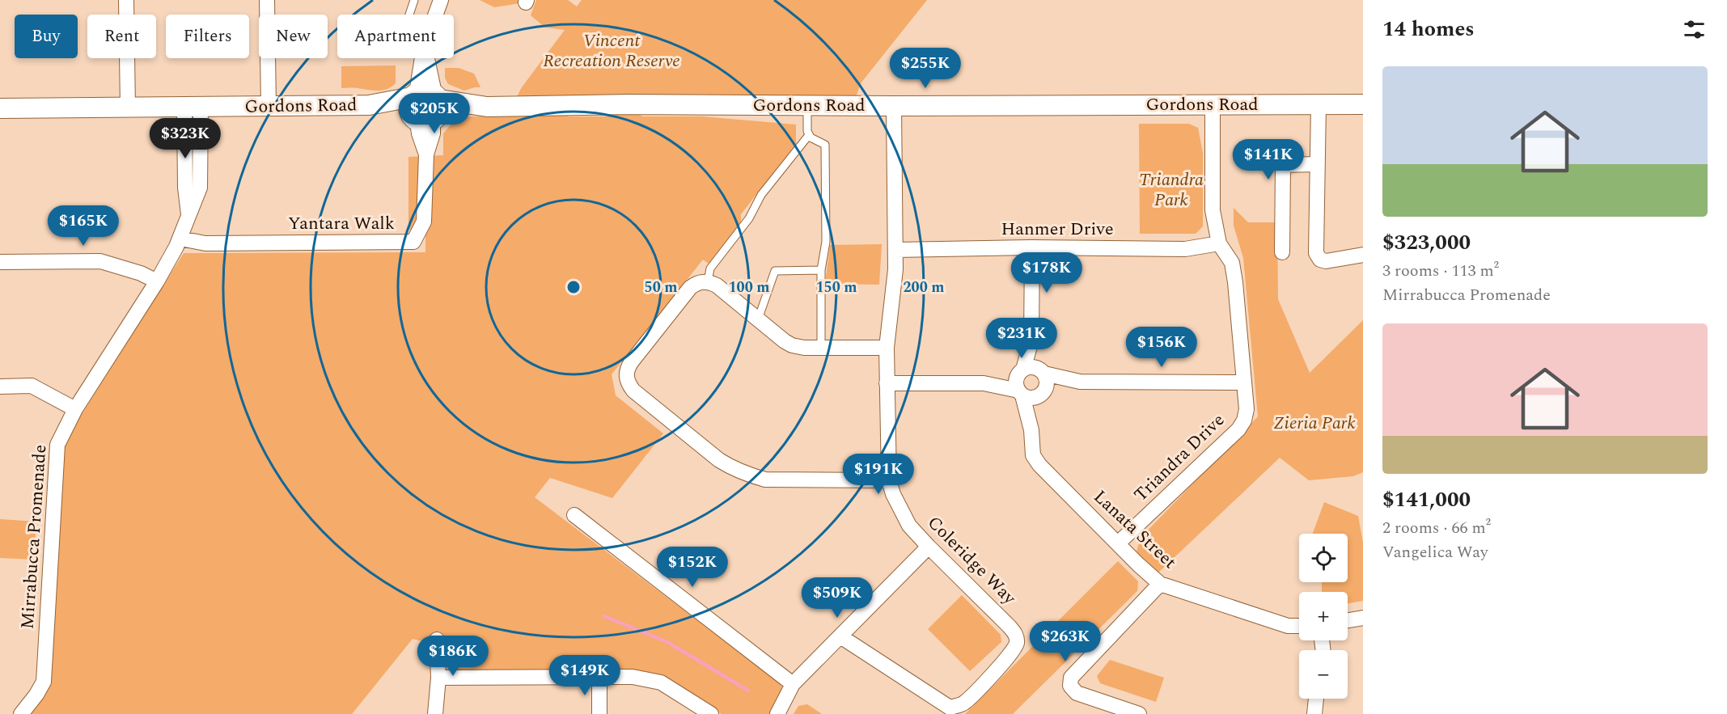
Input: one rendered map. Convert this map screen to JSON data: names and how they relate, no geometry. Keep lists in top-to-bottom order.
{
  "streets": {
    "street": [
      "Gordons Road",
      "Yantara Walk",
      "Hanmer Drive",
      "Triandra Drive",
      "Lanata Street",
      "Mirrabucca Promenade",
      "Coleridge Way"
    ]
  },
  "crossings": [
    ["Gordons Road", "Yantara Walk"],
    ["Gordons Road", "Triandra Drive"],
    ["Gordons Road", "Mirrabucca Promenade"],
    ["Gordons Road", "Coleridge Way"],
    ["Yantara Walk", "Mirrabucca Promenade"],
    ["Hanmer Drive", "Triandra Drive"],
    ["Hanmer Drive", "Coleridge Way"],
    ["Triandra Drive", "Lanata Street"]
  ],
  "parks": ["Vincent Recreation Reserve", "Triandra Park", "Zieria Park"],
  "page": {
    "heading": "14 homes",
    "chip": [
      "Buy",
      "Rent",
      "Filters",
      "New",
      "Apartment"
    ],
    "price": [
      "$255K",
      "$205K",
      "$323K",
      "$141K",
      "$165K",
      "$178K",
      "$231K",
      "$156K",
      "$191K",
      "$152K",
      "$509K",
      "$263K",
      "$186K",
      "$149K"
    ],
    "list": [
      {
        "name": "$323,000",
        "note": "3 rooms · 113 m² · Mirrabucca Promenade"
      },
      {
        "name": "$141,000",
        "note": "2 rooms · 66 m² · Vangelica Way"
      }
    ],
    "map_buttons": ["+", "−"]
  },
  "rings": [
    "50 m",
    "100 m",
    "150 m",
    "200 m"
  ]
}
